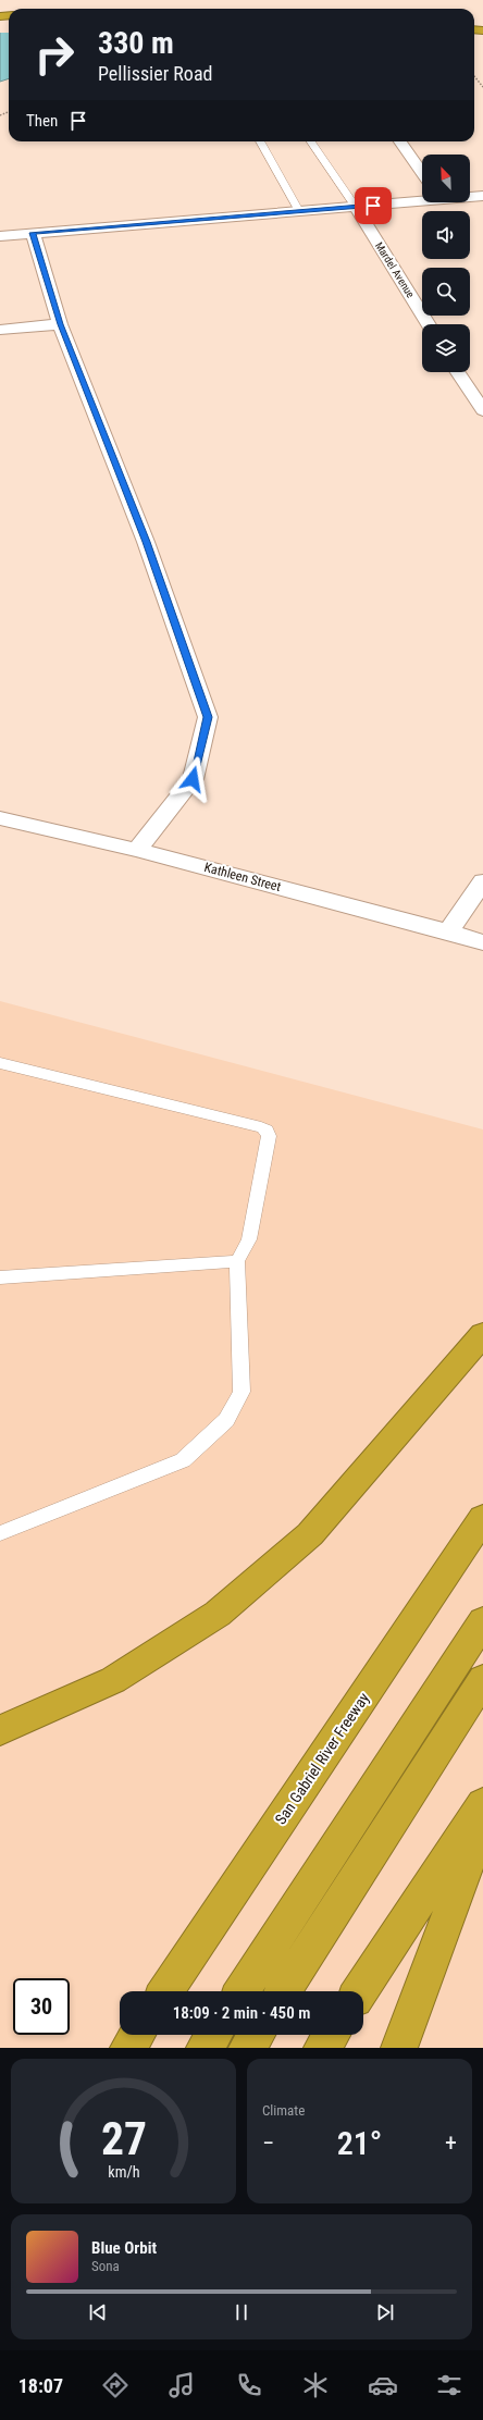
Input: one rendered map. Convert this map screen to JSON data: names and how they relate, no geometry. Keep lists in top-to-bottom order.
{
  "streets": {
    "highway": ["San Gabriel River Freeway"],
    "street": ["Mardel Avenue", "Kathleen Street"]
  },
  "north": "top left",
  "page": {
    "turn": ["330 m", "Pellissier Road"],
    "then": "Then",
    "limit": "30",
    "trip": "18:09 · 2 min · 450 m",
    "tile": "Climate",
    "heat": ["−", "21°", "+"],
    "song": ["Blue Orbit", "Sona"],
    "tabs": "18:07",
    "gauge": ["27", "km/h"]
  }
}
